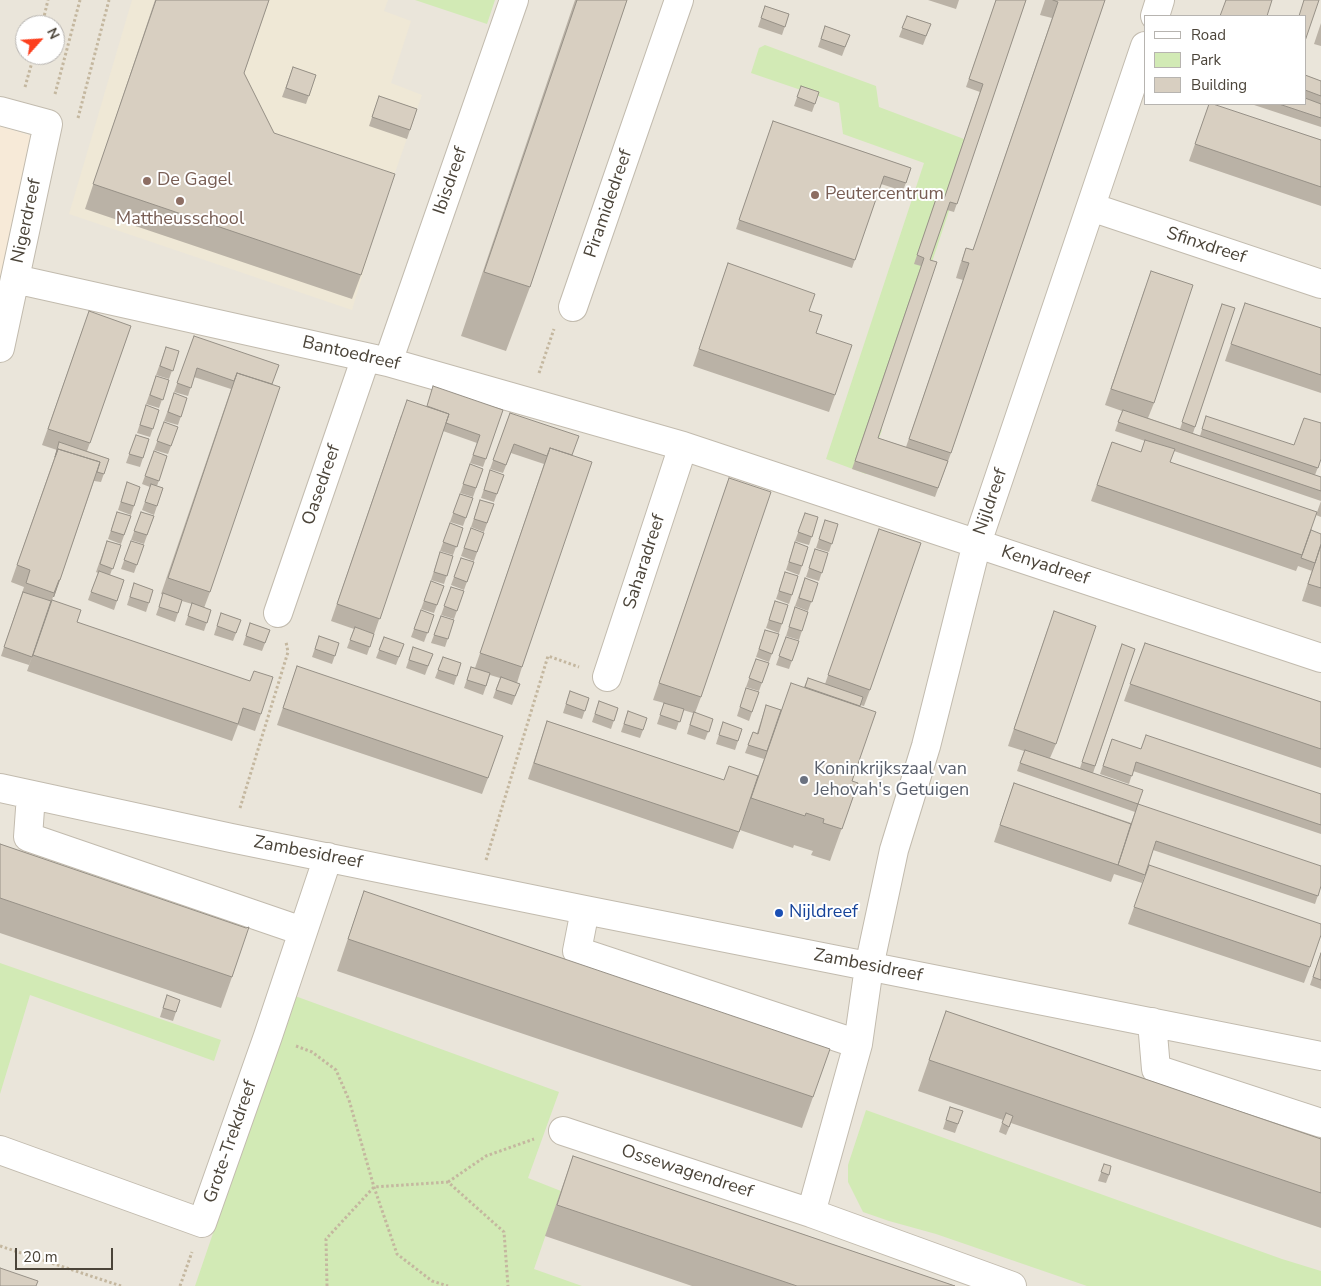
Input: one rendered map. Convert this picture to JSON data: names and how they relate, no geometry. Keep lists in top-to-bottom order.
{
  "streets": {
    "street": [
      "Ibisdreef",
      "Piramidedreef",
      "Nigerdreef",
      "Sfinxdreef",
      "Bantoedreef",
      "Oasedreef",
      "Nijldreef",
      "Saharadreef",
      "Kenyadreef",
      "Zambesidreef",
      "Grote-Trekdreef",
      "Ossewagendreef"
    ]
  },
  "crossings": [
    ["Ibisdreef", "Bantoedreef"],
    ["Ibisdreef", "Oasedreef"],
    ["Nigerdreef", "Bantoedreef"],
    ["Sfinxdreef", "Nijldreef"],
    ["Bantoedreef", "Oasedreef"],
    ["Bantoedreef", "Saharadreef"],
    ["Bantoedreef", "Kenyadreef"],
    ["Nijldreef", "Kenyadreef"],
    ["Nijldreef", "Zambesidreef"],
    ["Saharadreef", "Kenyadreef"],
    ["Zambesidreef", "Grote-Trekdreef"]
  ],
  "places": [
    "De Gagel",
    "Peutercentrum",
    "Mattheusschool",
    "Koninkrijkszaal van Jehovah's Getuigen",
    "Nijldreef"
  ],
  "legend": ["Road", "Park", "Building"],
  "scale_bar": "20 m",
  "north": "top right"
}
